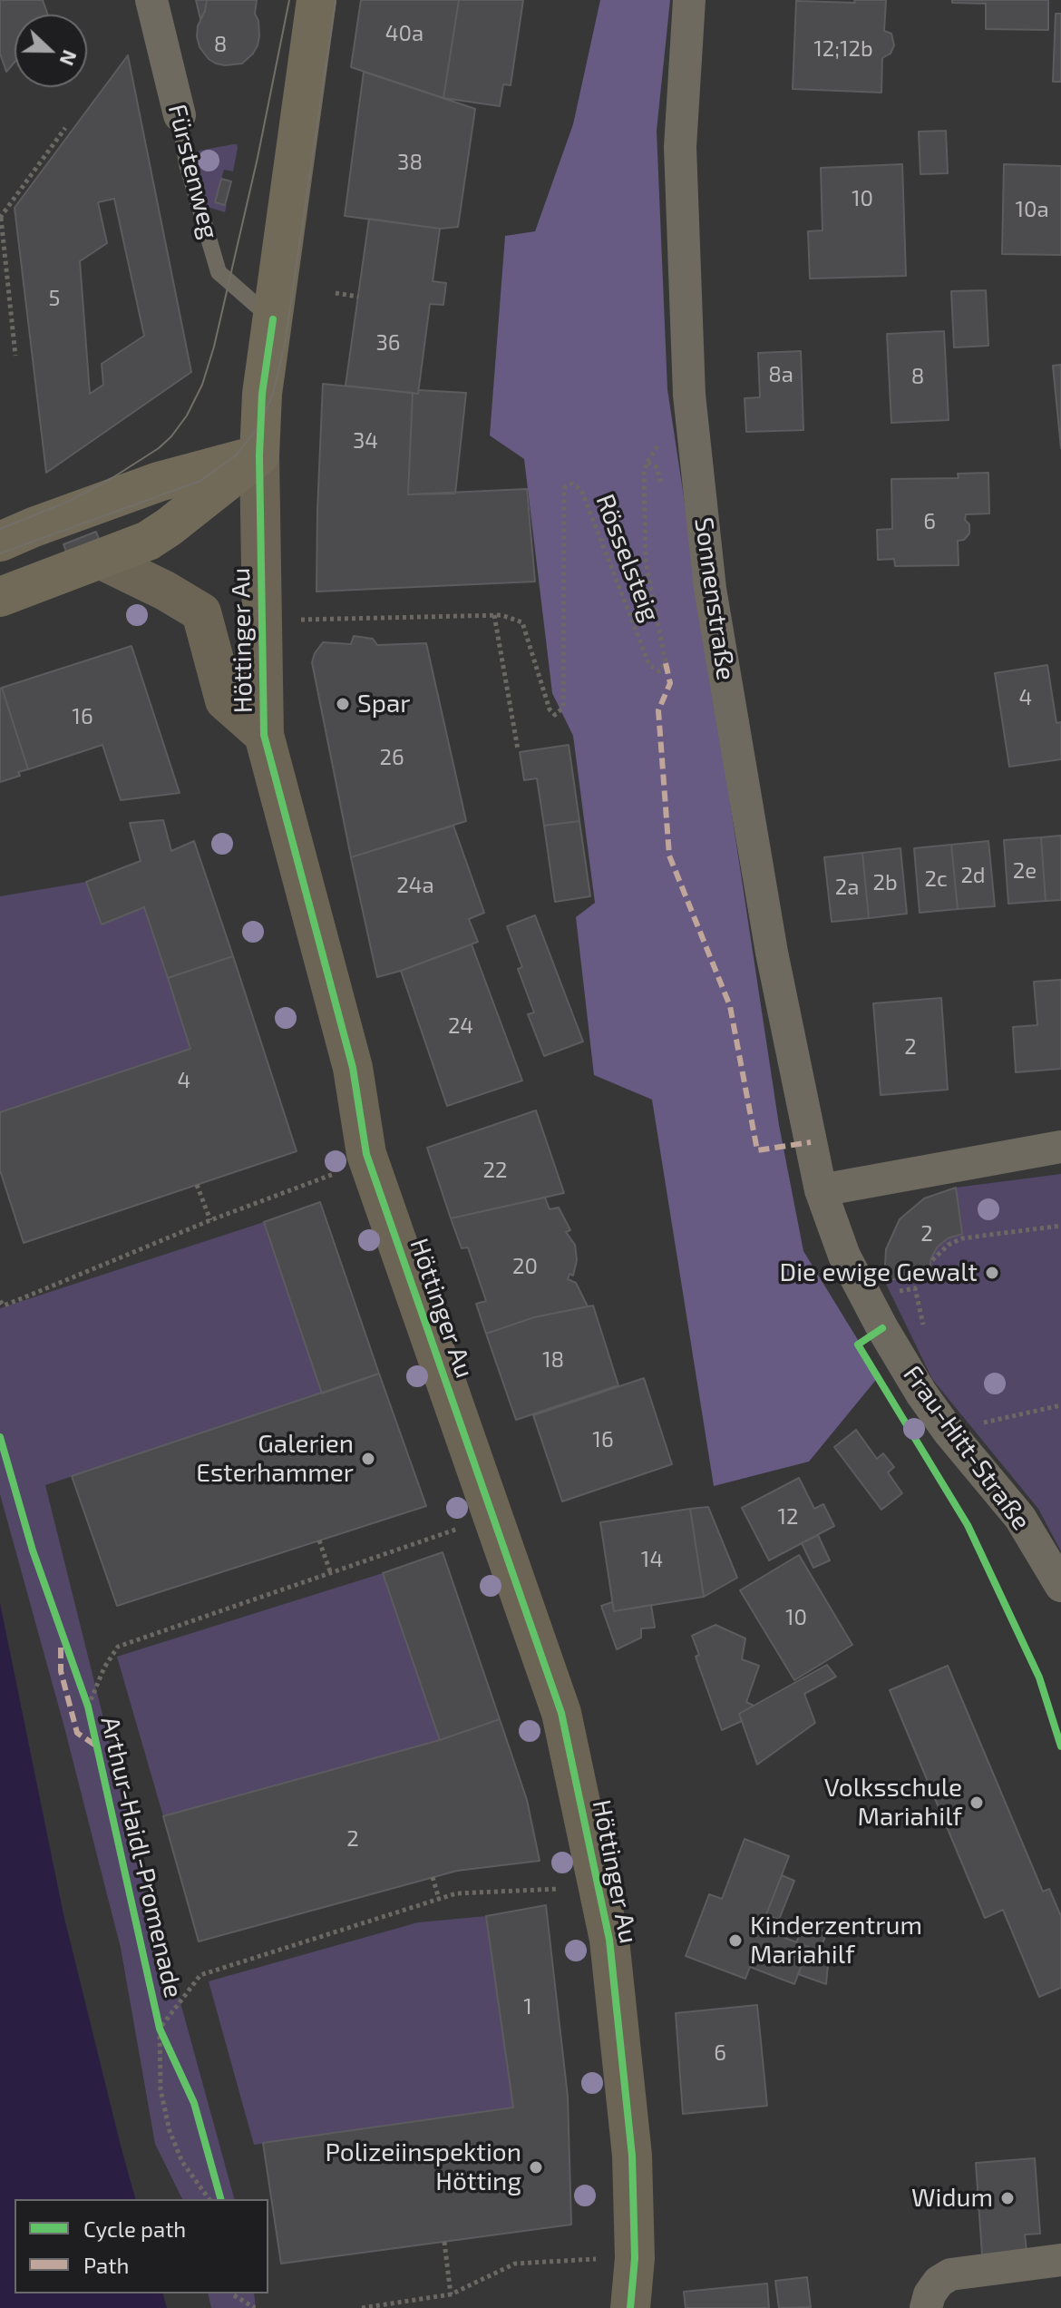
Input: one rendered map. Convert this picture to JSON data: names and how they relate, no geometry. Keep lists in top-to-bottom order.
{
  "streets": {
    "main road": ["Höttinger Au"],
    "street": ["Fürstenweg", "Sonnenstraße", "Frau-Hitt-Straße"],
    "path": ["Rösselsteig"],
    "cycle path": ["Arthur-Haidl-Promenade"]
  },
  "crossings": [
    ["Fürstenweg", "Höttinger Au"],
    ["Sonnenstraße", "Frau-Hitt-Straße"]
  ],
  "places": [
    "Spar",
    "Die ewige Gewalt",
    "Galerien Esterhammer",
    "Volksschule Mariahilf",
    "Kinderzentrum Mariahilf",
    "Polizeiinspektion Hötting",
    "Widum"
  ],
  "house_numbers": [
    "40a",
    "8",
    "12;12b",
    "38",
    "10",
    "10a",
    "5",
    "36",
    "8a",
    "8",
    "34",
    "6",
    "4",
    "16",
    "26",
    "2e",
    "2d",
    "2c",
    "2b",
    "24a",
    "2a",
    "24",
    "2",
    "4",
    "22",
    "2",
    "20",
    "18",
    "16",
    "12",
    "14",
    "10",
    "2",
    "1",
    "6"
  ],
  "legend": ["Cycle path", "Path"],
  "north": "right"
}
